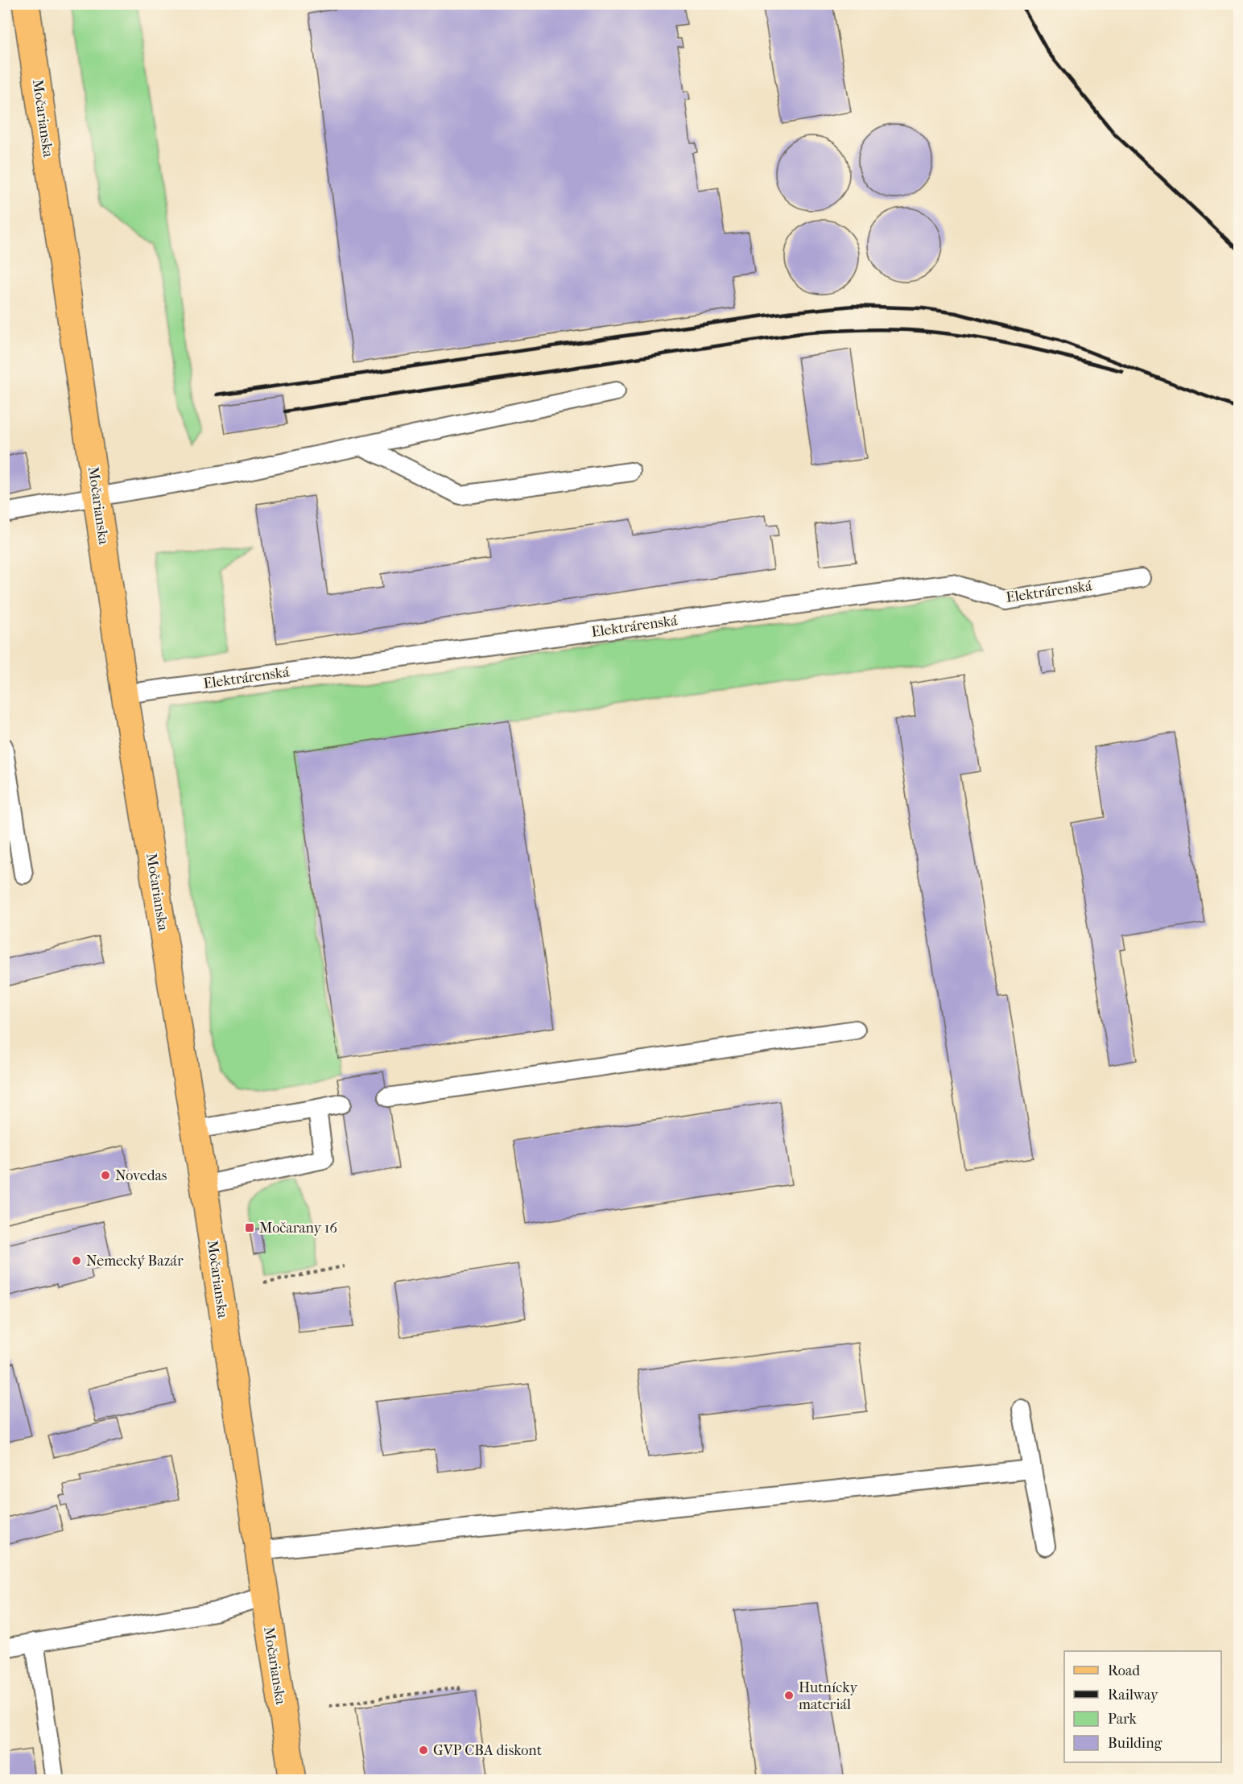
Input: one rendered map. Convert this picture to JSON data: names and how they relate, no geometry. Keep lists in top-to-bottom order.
{
  "streets": {
    "main road": ["Močarianska"],
    "lane": ["Elektrárenská"]
  },
  "crossings": [
    ["Močarianska", "Elektrárenská"]
  ],
  "places": {
    "other": [
      "Novedas",
      "Nemecký Bazár",
      "Hutnícky materiál",
      "GVP CBA diskont"
    ],
    "transit": ["Močarany 16"]
  },
  "legend": [
    "Road",
    "Railway",
    "Park",
    "Building"
  ]
}
